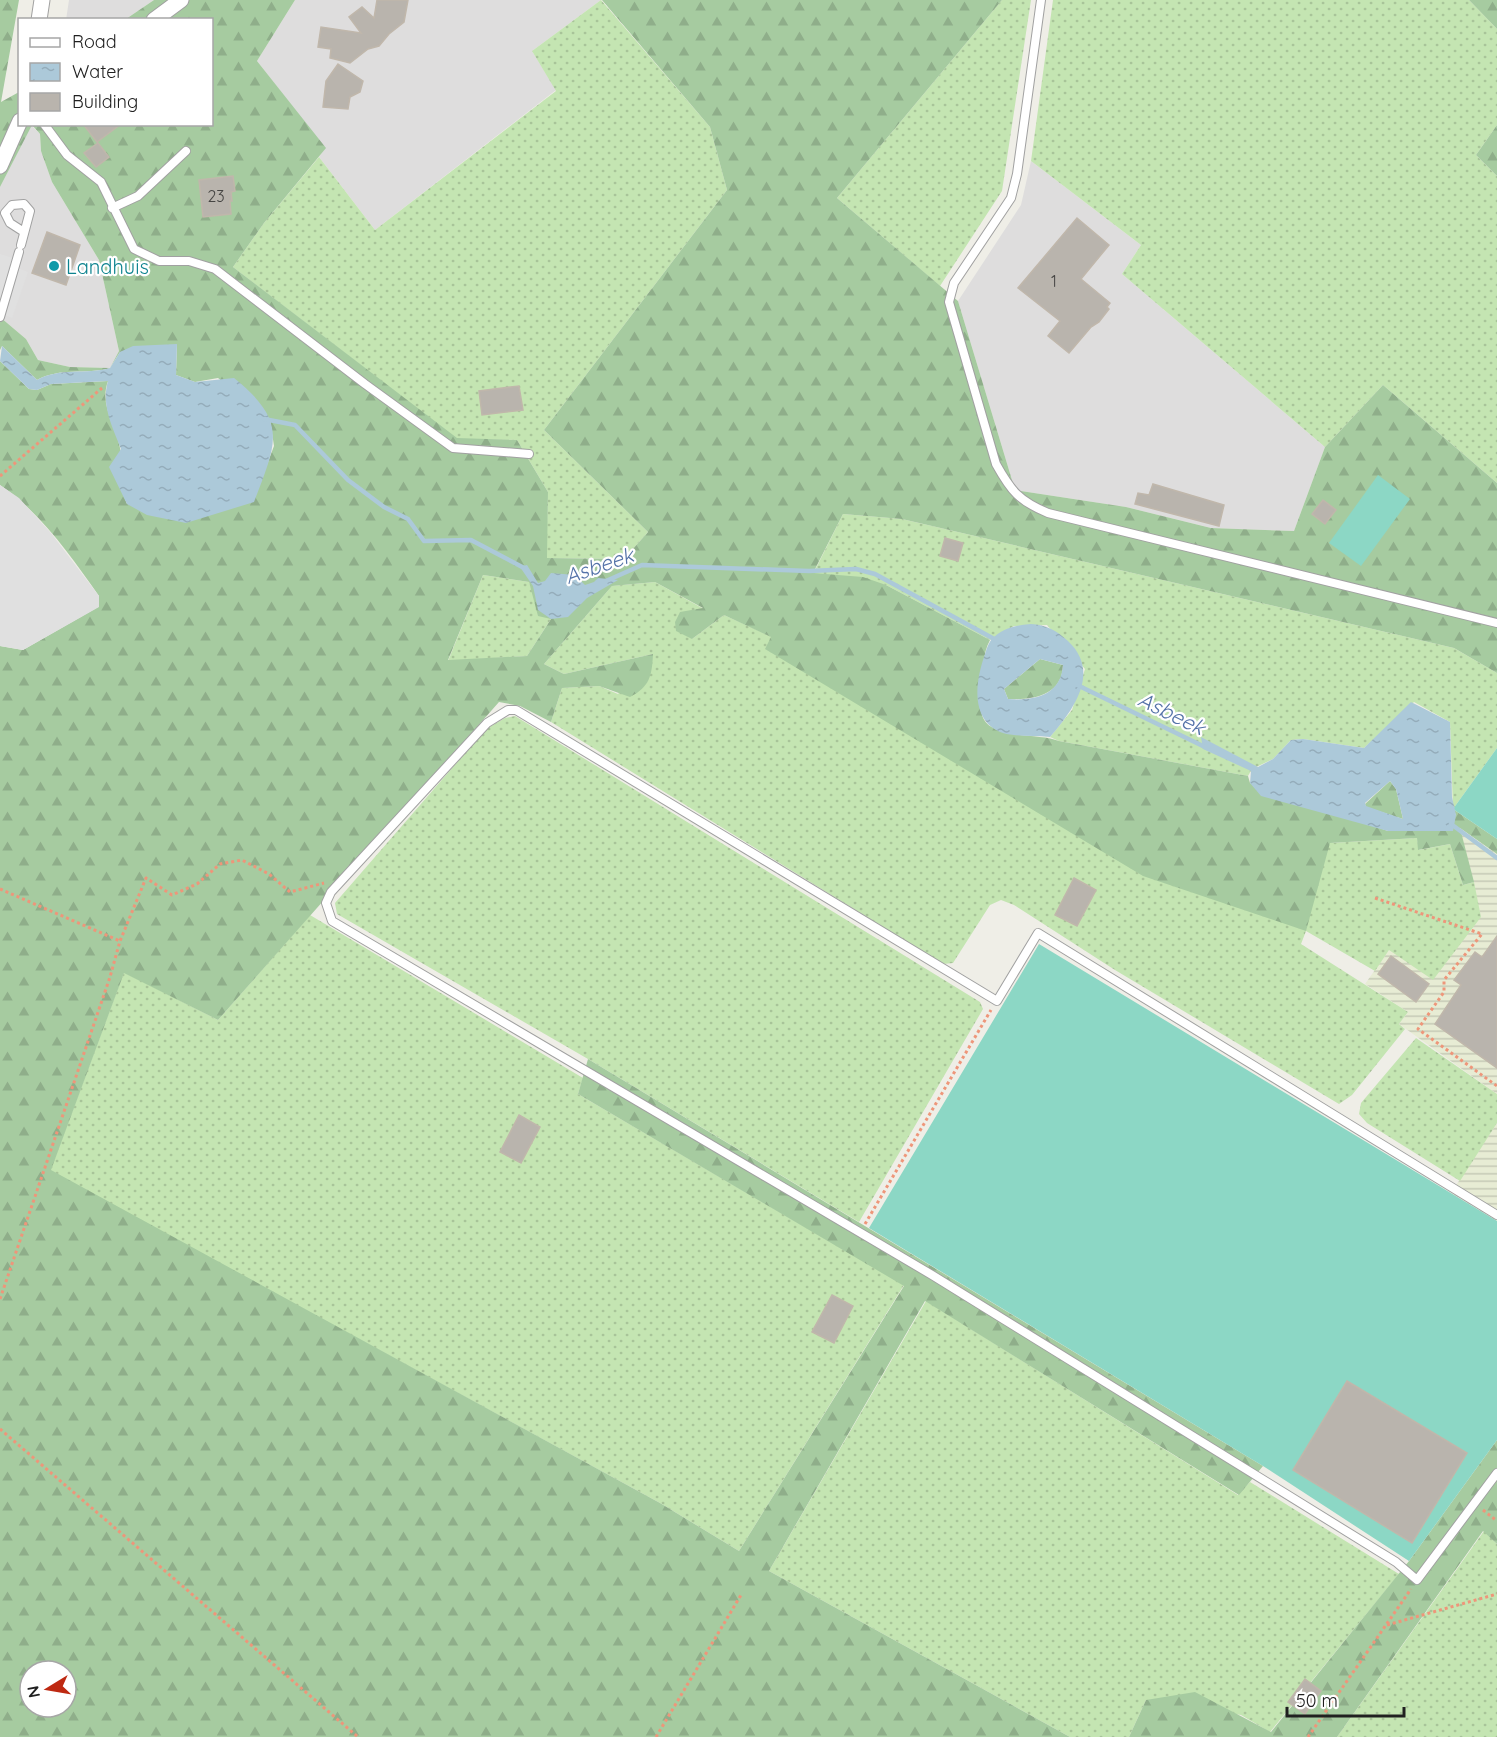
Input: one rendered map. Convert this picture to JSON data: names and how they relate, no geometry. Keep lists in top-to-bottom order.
{
  "water": ["Asbeek"],
  "places": ["Landhuis"],
  "house_numbers": ["23", "1"],
  "legend": ["Road", "Water", "Building"],
  "scale_bar": "50 m",
  "north": "left"
}
